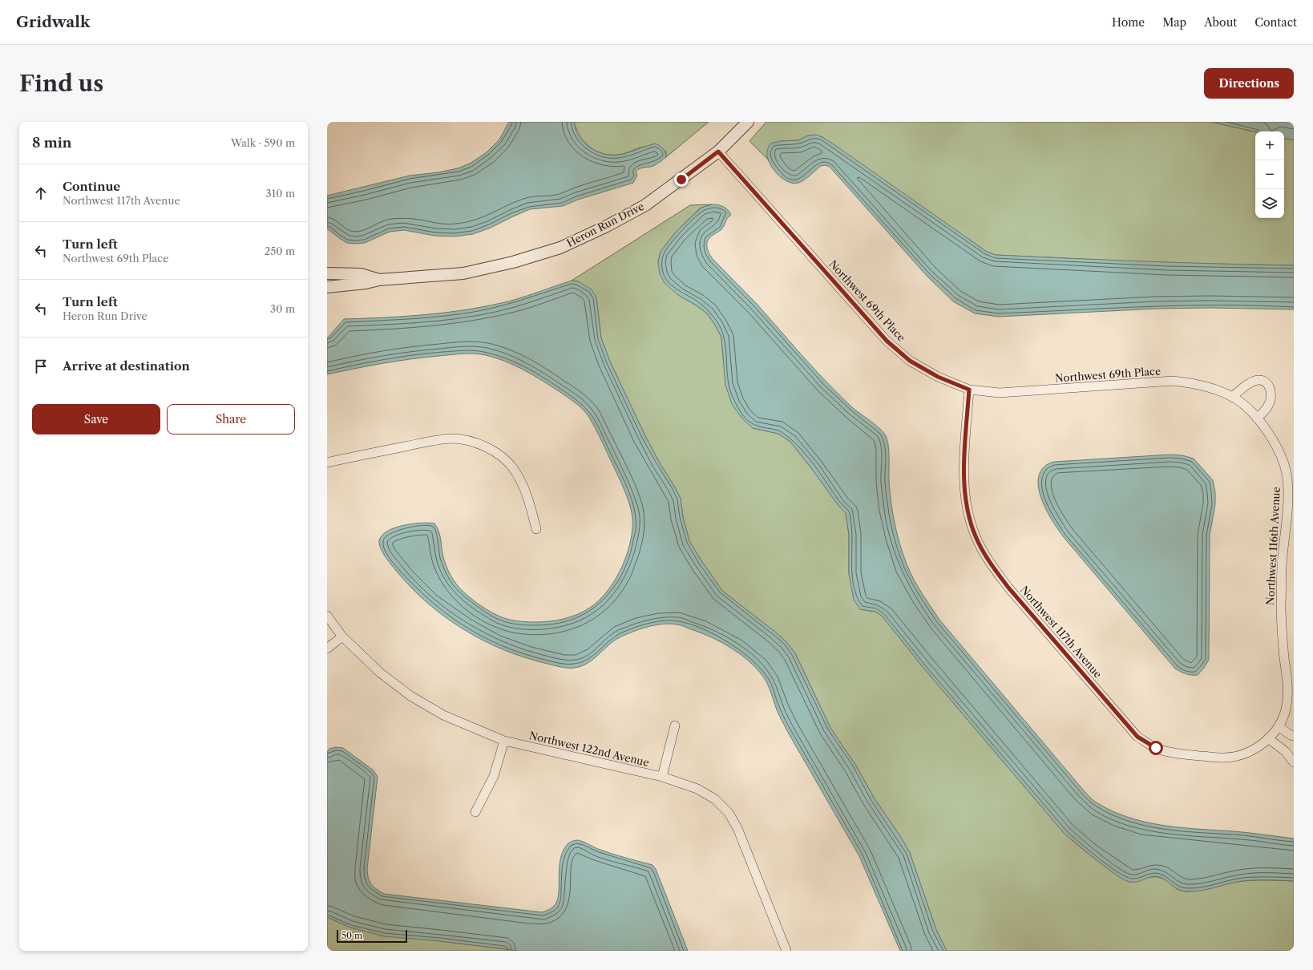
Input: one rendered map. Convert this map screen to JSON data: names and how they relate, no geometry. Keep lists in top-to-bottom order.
{
  "streets": {
    "street": [
      "Heron Run Drive",
      "Northwest 69th Place",
      "Northwest 116th Avenue",
      "Northwest 117th Avenue",
      "Northwest 122nd Avenue"
    ]
  },
  "crossings": [
    ["Heron Run Drive", "Northwest 69th Place"],
    ["Northwest 69th Place", "Northwest 116th Avenue"],
    ["Northwest 69th Place", "Northwest 117th Avenue"],
    ["Northwest 116th Avenue", "Northwest 117th Avenue"]
  ],
  "scale_bar": "50 m",
  "page": {
    "header": "Gridwalk",
    "nav": [
      "Home",
      "Map",
      "About",
      "Contact"
    ],
    "buttons": [
      "Directions",
      ["Save", "Share"]
    ],
    "title": "Find us",
    "heading": ["8 min", "Walk · 590 m"],
    "map_buttons": ["+", "−"],
    "list": [
      ["Continue", "Northwest 117th Avenue", "310 m"],
      ["Turn left", "Northwest 69th Place", "250 m"],
      ["Turn left", "Heron Run Drive", "30 m"],
      "Arrive at destination"
    ],
    "scale": "50 m"
  }
}
